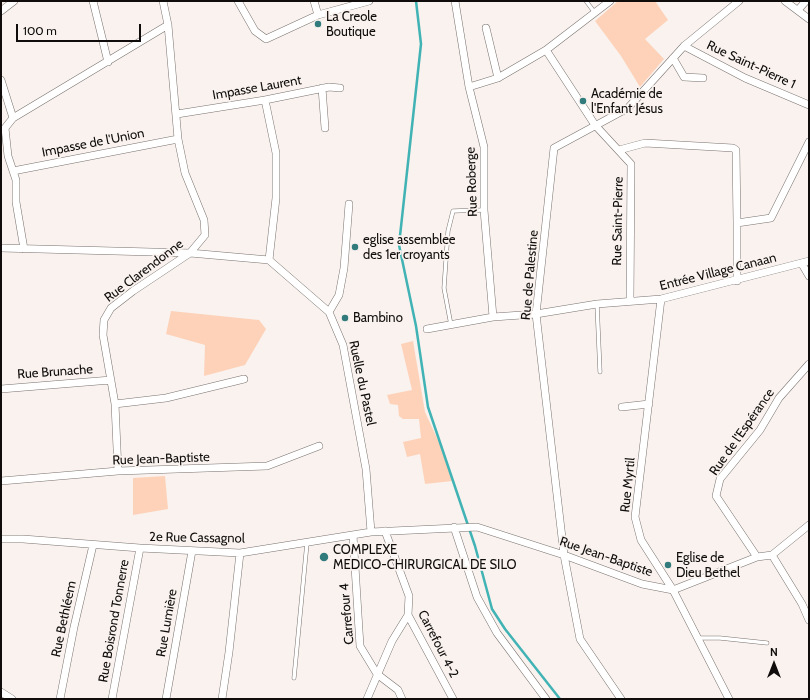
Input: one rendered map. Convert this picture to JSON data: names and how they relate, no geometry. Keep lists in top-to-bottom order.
{
  "streets": {
    "street": [
      "Rue Saint-Pierre 1",
      "Impasse Laurent",
      "Impasse de l'Union",
      "Rue Roberge",
      "Rue Saint-Pierre",
      "Rue Clarendonne",
      "Entrée Village Canaan",
      "Rue de Palestine",
      "Rue Brunache",
      "Ruelle du Pastel",
      "Rue de l'Espérance",
      "Rue Jean-Baptiste",
      "Rue Myrtil",
      "2e Rue Cassagnol",
      "Carrefour 4",
      "Rue Bethléem",
      "Rue Boisrond Tonnerre",
      "Rue Lumière",
      "Carrefour 4-2"
    ]
  },
  "crossings": [
    ["Rue Saint-Pierre 1", "Rue de Palestine"],
    ["Impasse Laurent", "Rue Clarendonne"],
    ["Impasse de l'Union", "Rue Clarendonne"],
    ["Rue Roberge", "Entrée Village Canaan"],
    ["Rue Saint-Pierre", "Entrée Village Canaan"],
    ["Rue Saint-Pierre", "Rue de Palestine"],
    ["Rue Clarendonne", "Rue Brunache"],
    ["Rue Clarendonne", "Rue Jean-Baptiste"],
    ["Entrée Village Canaan", "Rue de Palestine"],
    ["Entrée Village Canaan", "Rue Myrtil"],
    ["Rue de Palestine", "Rue Jean-Baptiste"],
    ["Ruelle du Pastel", "2e Rue Cassagnol"],
    ["Rue Jean-Baptiste", "Rue Myrtil"],
    ["Rue Jean-Baptiste", "2e Rue Cassagnol"],
    ["2e Rue Cassagnol", "Carrefour 4"],
    ["2e Rue Cassagnol", "Rue Bethléem"],
    ["2e Rue Cassagnol", "Rue Boisrond Tonnerre"],
    ["2e Rue Cassagnol", "Rue Lumière"],
    ["2e Rue Cassagnol", "Carrefour 4-2"]
  ],
  "places": [
    "La Creole Boutique",
    "Académie de l'Enfant Jésus",
    "eglise assemblee des 1er croyants",
    "Bambino",
    "COMPLEXE MEDICO-CHIRURGICAL DE SILO",
    "Eglise de Dieu Bethel"
  ],
  "scale_bar": "100 m",
  "north": "top"
}
